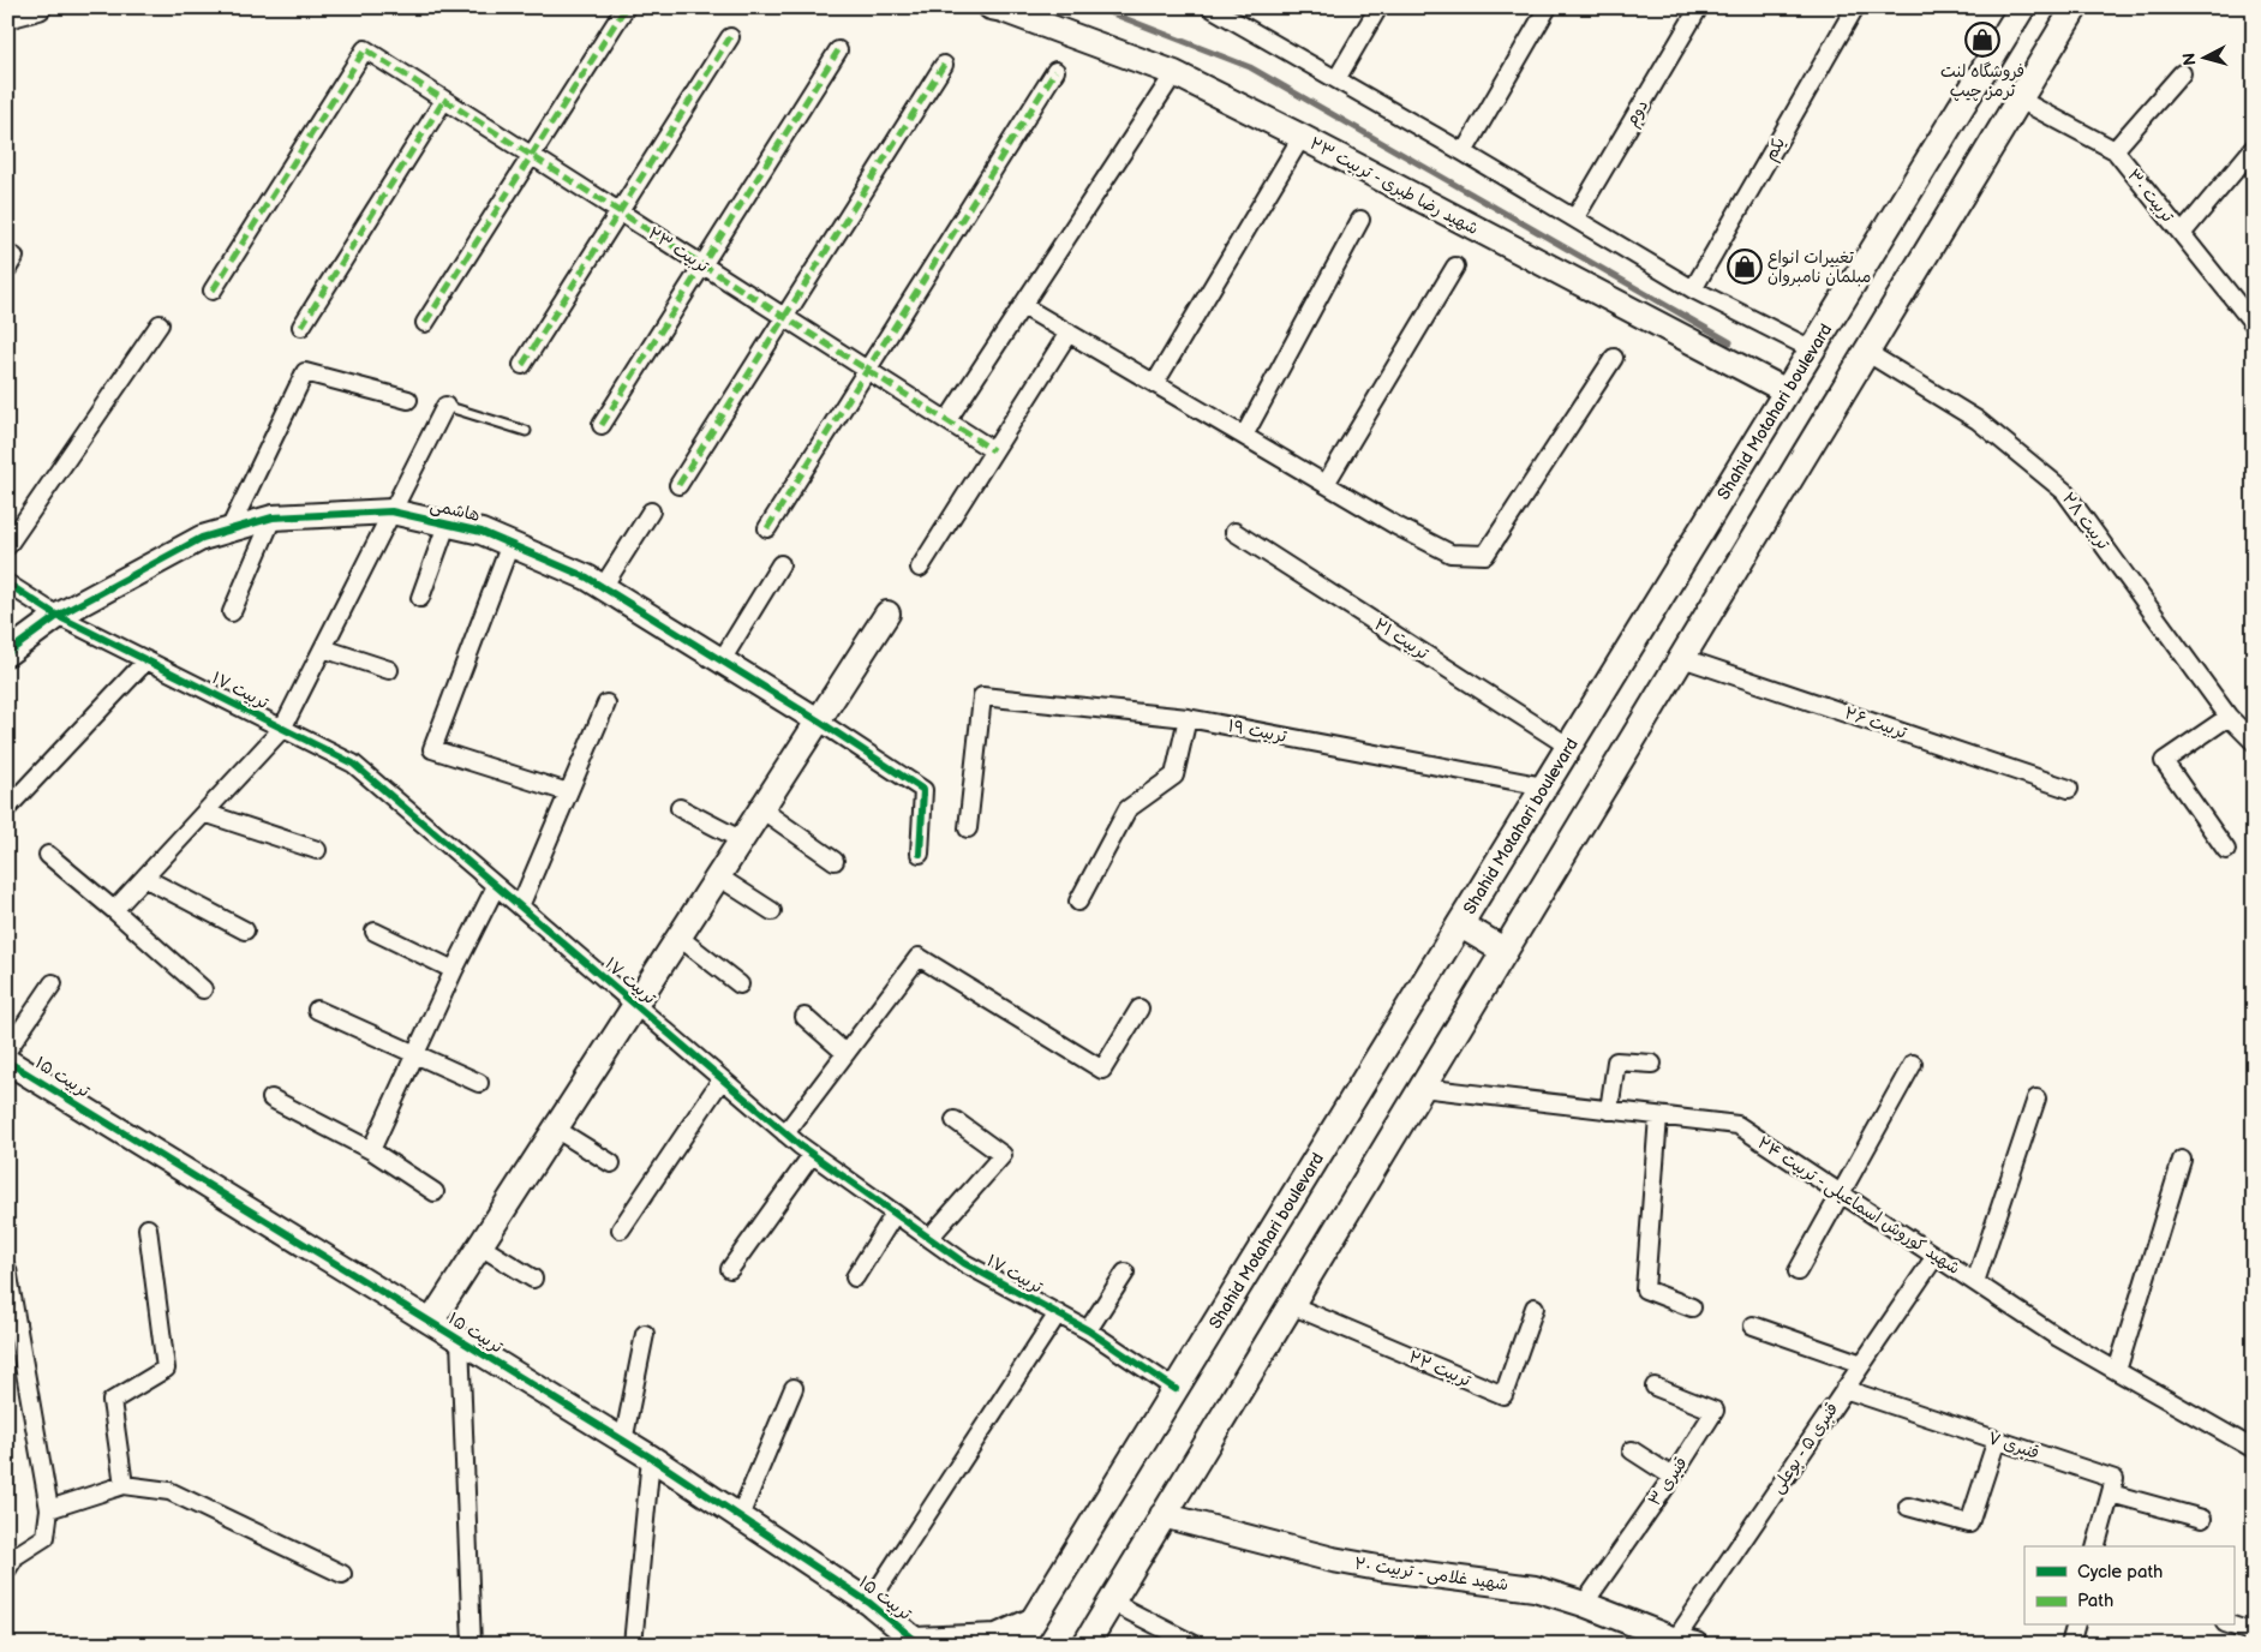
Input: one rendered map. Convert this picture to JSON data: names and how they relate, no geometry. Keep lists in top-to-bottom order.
{
  "streets": {
    "main road": ["Shahid Motahari boulevard"],
    "street": [
      "دوم",
      "یکم",
      "شهید رضا طبری - تربیت ۲۳",
      "تربیت ۳۰",
      "تربیت ۲۳",
      "هاشمی",
      "تربیت ۲۸",
      "تربیت ۲۱",
      "تربیت ۱۷",
      "تربیت ۲۶",
      "تربیت ۱۹",
      "تربیت ۱۵",
      "شهید کوروش اسماعیلی - تربیت ۲۴",
      "تربیت ۲۲",
      "قنبری ۷",
      "قنبری ۵ - بوعلی",
      "قنبری ۳",
      "شهید غلامی - تربیت ۲۰"
    ]
  },
  "crossings": [
    ["شهید رضا طبری - تربیت ۲۳", "Shahid Motahari boulevard"],
    ["Shahid Motahari boulevard", "تربیت ۲۱"],
    ["Shahid Motahari boulevard", "تربیت ۱۷"],
    ["Shahid Motahari boulevard", "تربیت ۱۹"],
    ["Shahid Motahari boulevard", "تربیت ۱۵"],
    ["هاشمی", "تربیت ۱۷"],
    ["شهید کوروش اسماعیلی - تربیت ۲۴", "قنبری ۵ - بوعلی"],
    ["قنبری ۷", "قنبری ۵ - بوعلی"],
    ["قنبری ۵ - بوعلی", "شهید غلامی - تربیت ۲۰"],
    ["قنبری ۳", "شهید غلامی - تربیت ۲۰"]
  ],
  "places": {
    "shop": ["فروشگاه لنت ترمز چیپ", "تغییرات انواع مبلمان نامبروان"]
  },
  "legend": ["Cycle path", "Path"],
  "north": "left"
}
